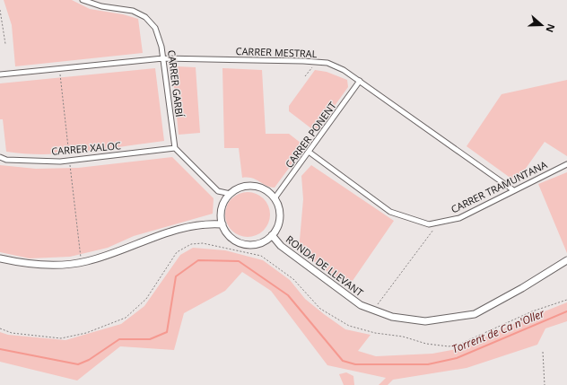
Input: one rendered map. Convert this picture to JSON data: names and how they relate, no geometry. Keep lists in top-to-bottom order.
{
  "streets": {
    "main road": ["RONDA DE LLEVANT"],
    "street": [
      "CARRER MESTRAL",
      "CARRER GARBÍ",
      "CARRER PONENT",
      "CARRER XALOC",
      "CARRER TRAMUNTANA"
    ]
  },
  "crossings": [
    ["CARRER MESTRAL", "CARRER GARBÍ"],
    ["CARRER MESTRAL", "CARRER PONENT"],
    ["CARRER MESTRAL", "CARRER TRAMUNTANA"],
    ["CARRER GARBÍ", "CARRER XALOC"],
    ["CARRER PONENT", "CARRER TRAMUNTANA"],
    ["CARRER PONENT", "RONDA DE LLEVANT"]
  ],
  "water": ["Torrent de Ca n'Oller"],
  "north": "right"
}
